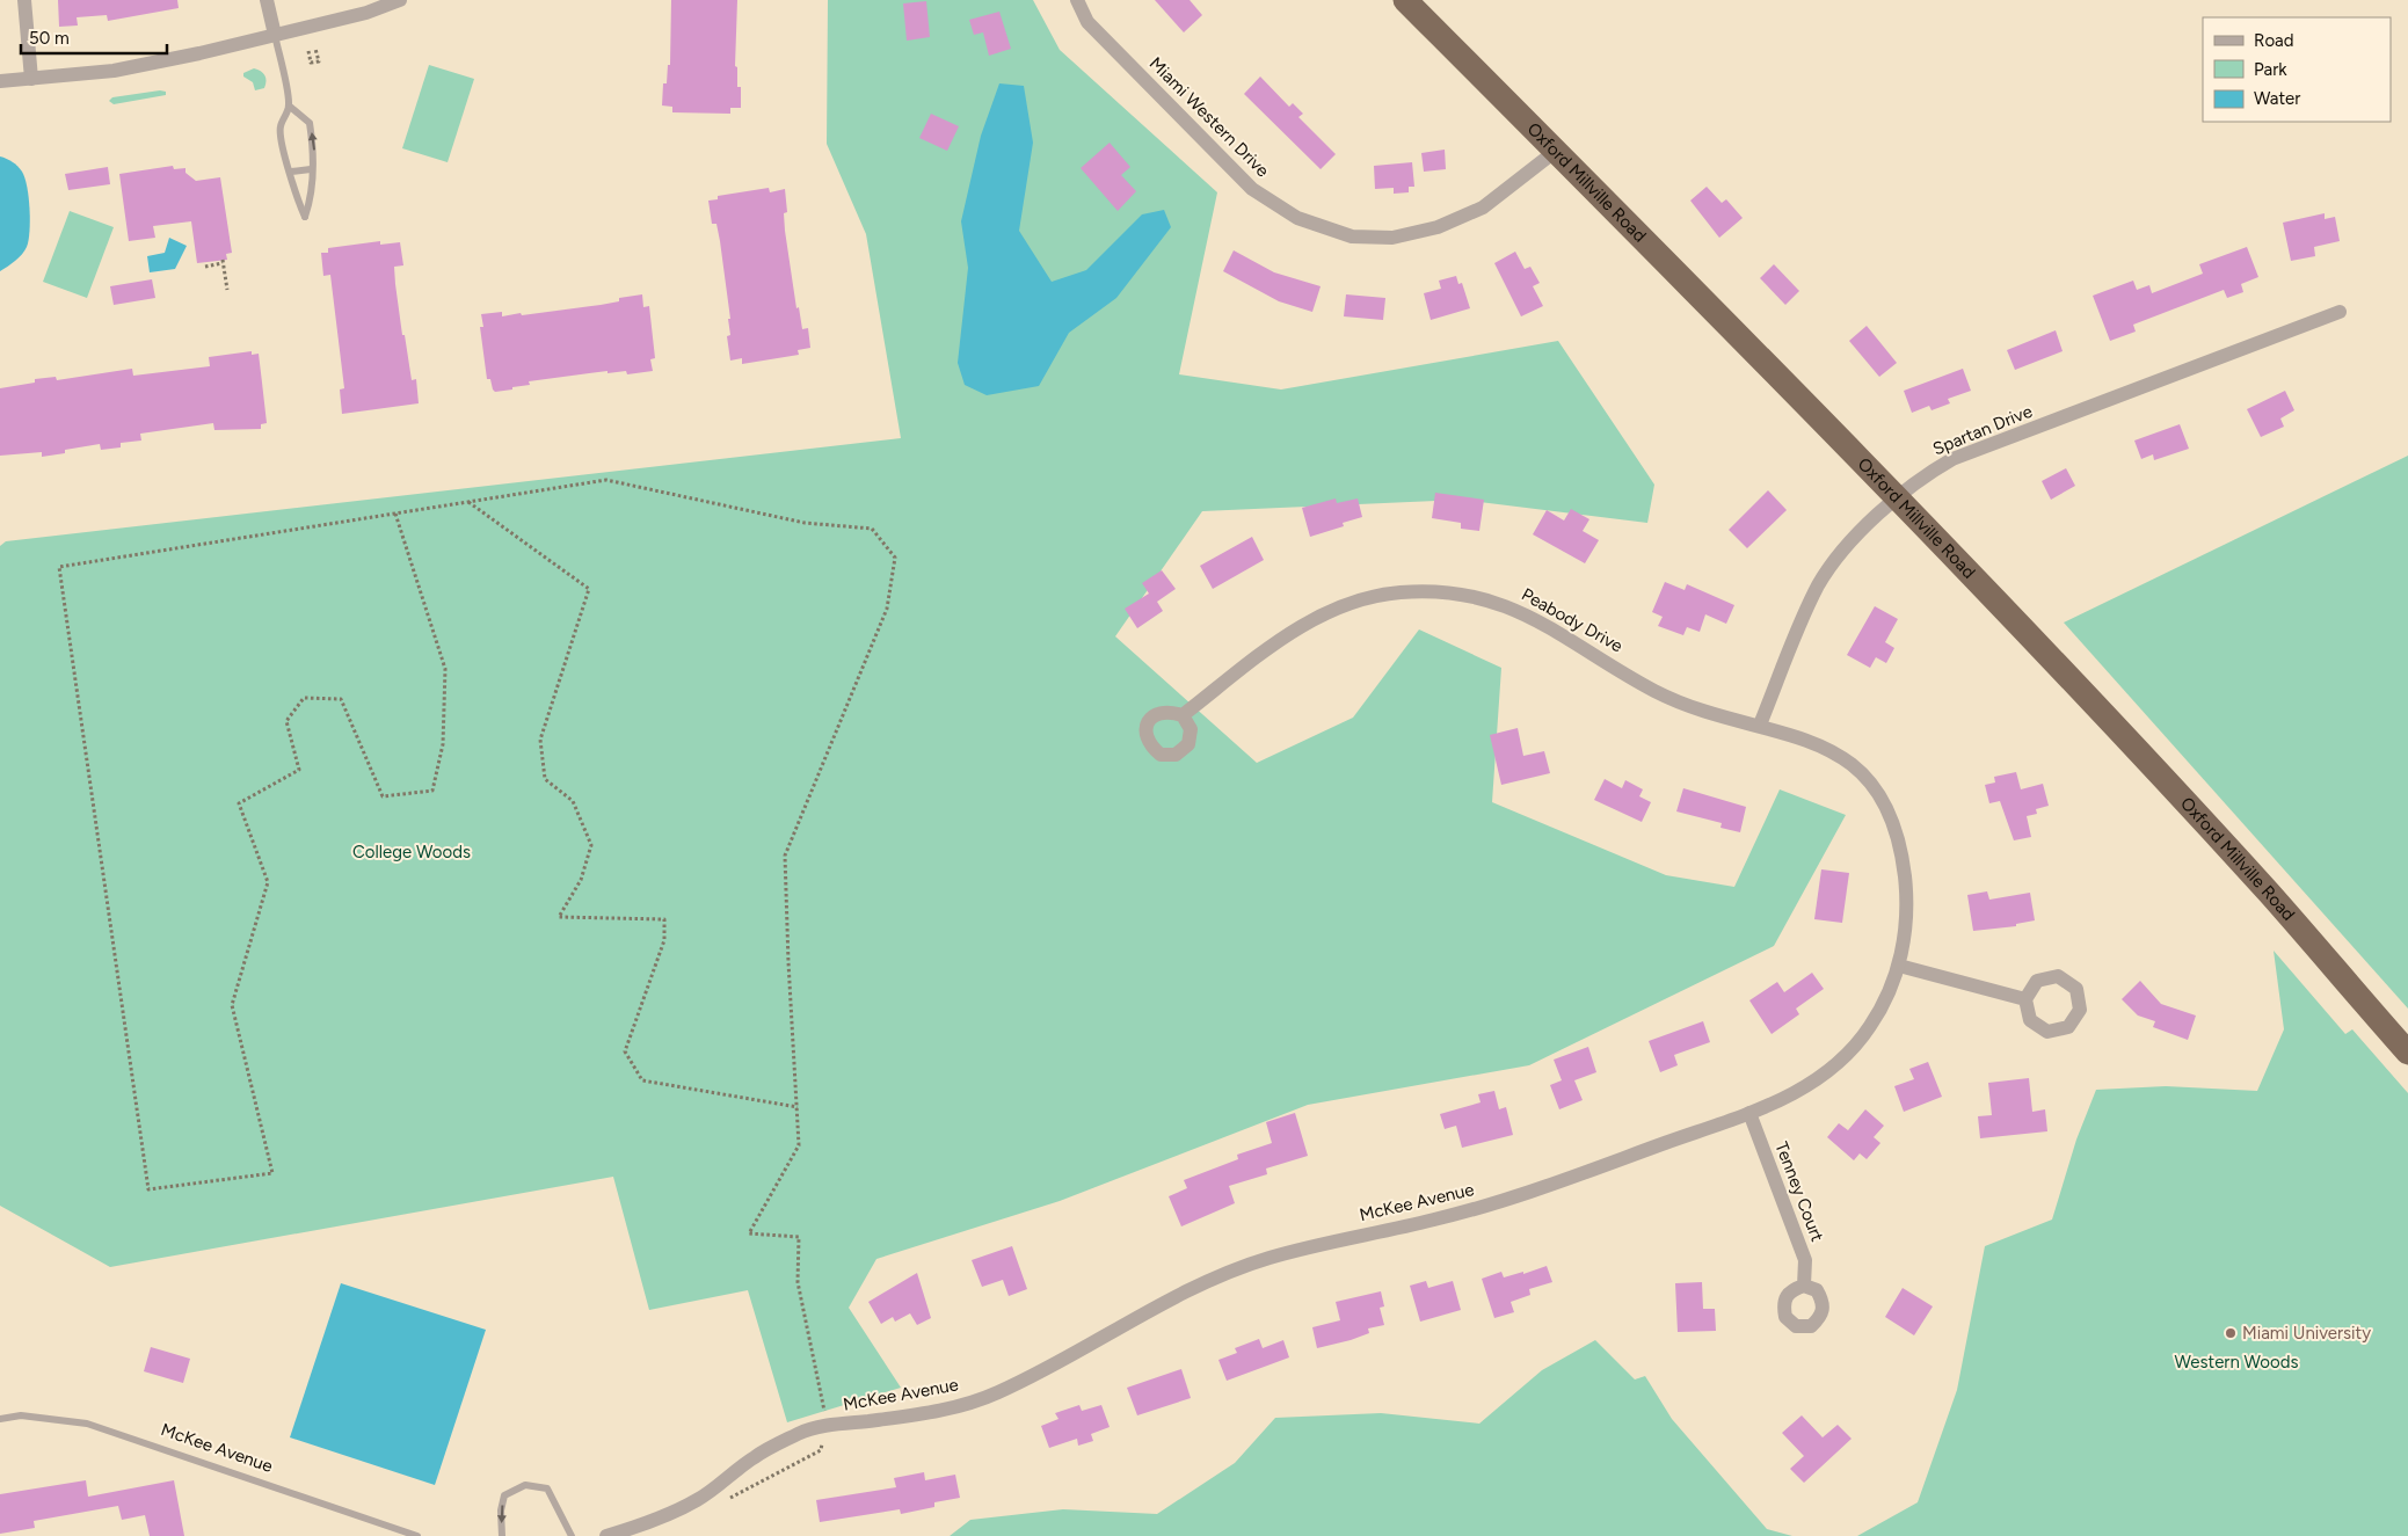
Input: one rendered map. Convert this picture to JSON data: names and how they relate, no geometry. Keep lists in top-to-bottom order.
{
  "streets": {
    "highway": ["Oxford Millville Road"],
    "street": [
      "Miami Western Drive",
      "Spartan Drive",
      "Peabody Drive",
      "Tenney Court",
      "McKee Avenue"
    ]
  },
  "crossings": [
    ["Miami Western Drive", "Oxford Millville Road"],
    ["Oxford Millville Road", "Spartan Drive"],
    ["Spartan Drive", "Peabody Drive"],
    ["Spartan Drive", "McKee Avenue"],
    ["Peabody Drive", "McKee Avenue"],
    ["Tenney Court", "McKee Avenue"]
  ],
  "parks": ["College Woods", "Western Woods"],
  "places": ["Miami University"],
  "legend": ["Road", "Park", "Water"],
  "scale_bar": "50 m"
}
